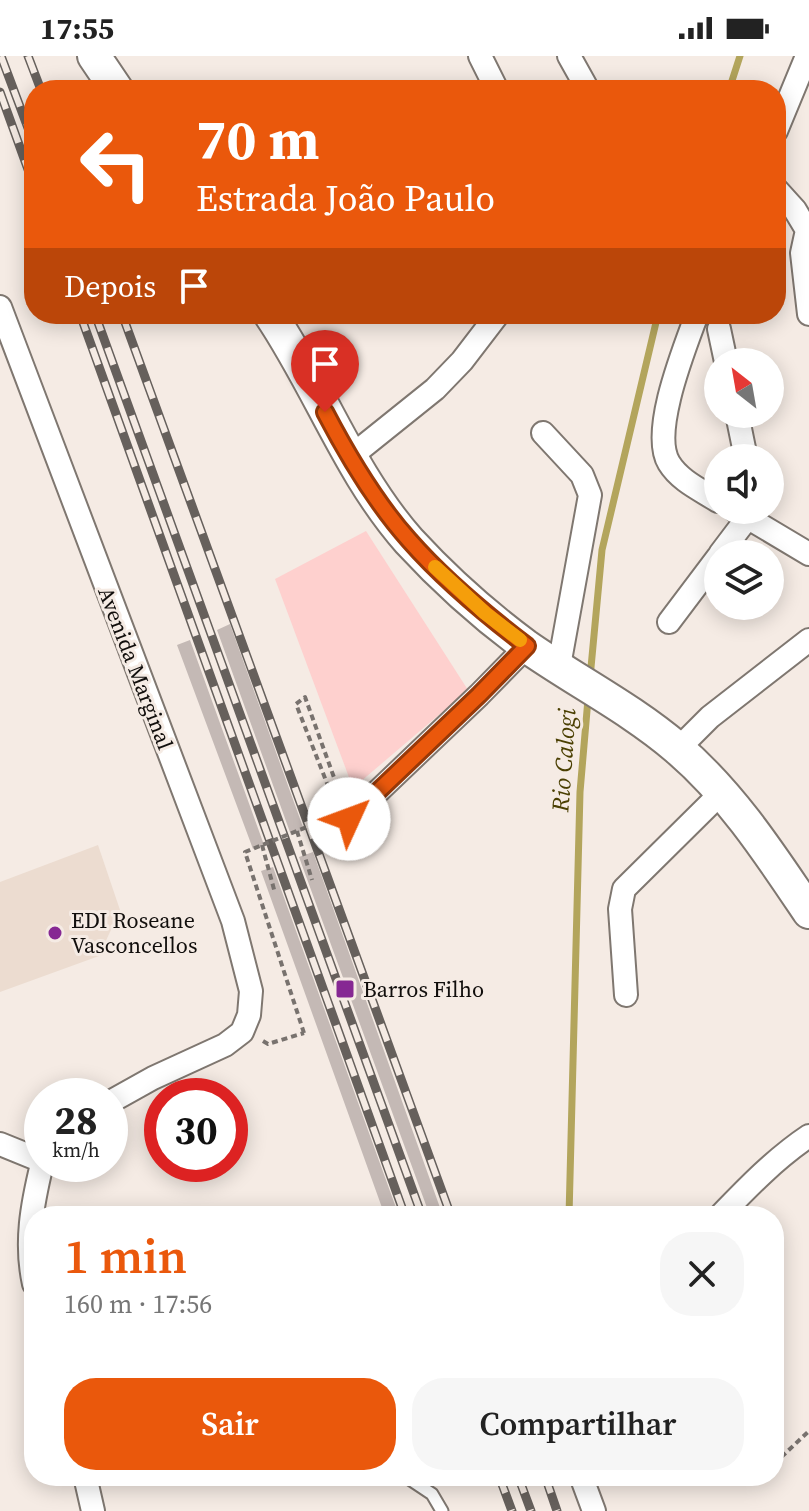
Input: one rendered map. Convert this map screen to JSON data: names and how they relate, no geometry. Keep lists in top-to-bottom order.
{
  "streets": {
    "street": ["Avenida Marginal"]
  },
  "water": ["Rio Calogi"],
  "places": {
    "other": ["EDI Roseane Vasconcellos"],
    "transit": ["Barros Filho"]
  },
  "north": "top left",
  "page": {
    "status": "17:55",
    "turn": ["70 m", "Estrada João Paulo"],
    "then": "Depois",
    "speed": "28 km/h",
    "limit": "30",
    "heading": ["1 min", "160 m · 17:56"],
    "buttons": ["Sair", "Compartilhar"]
  }
}
